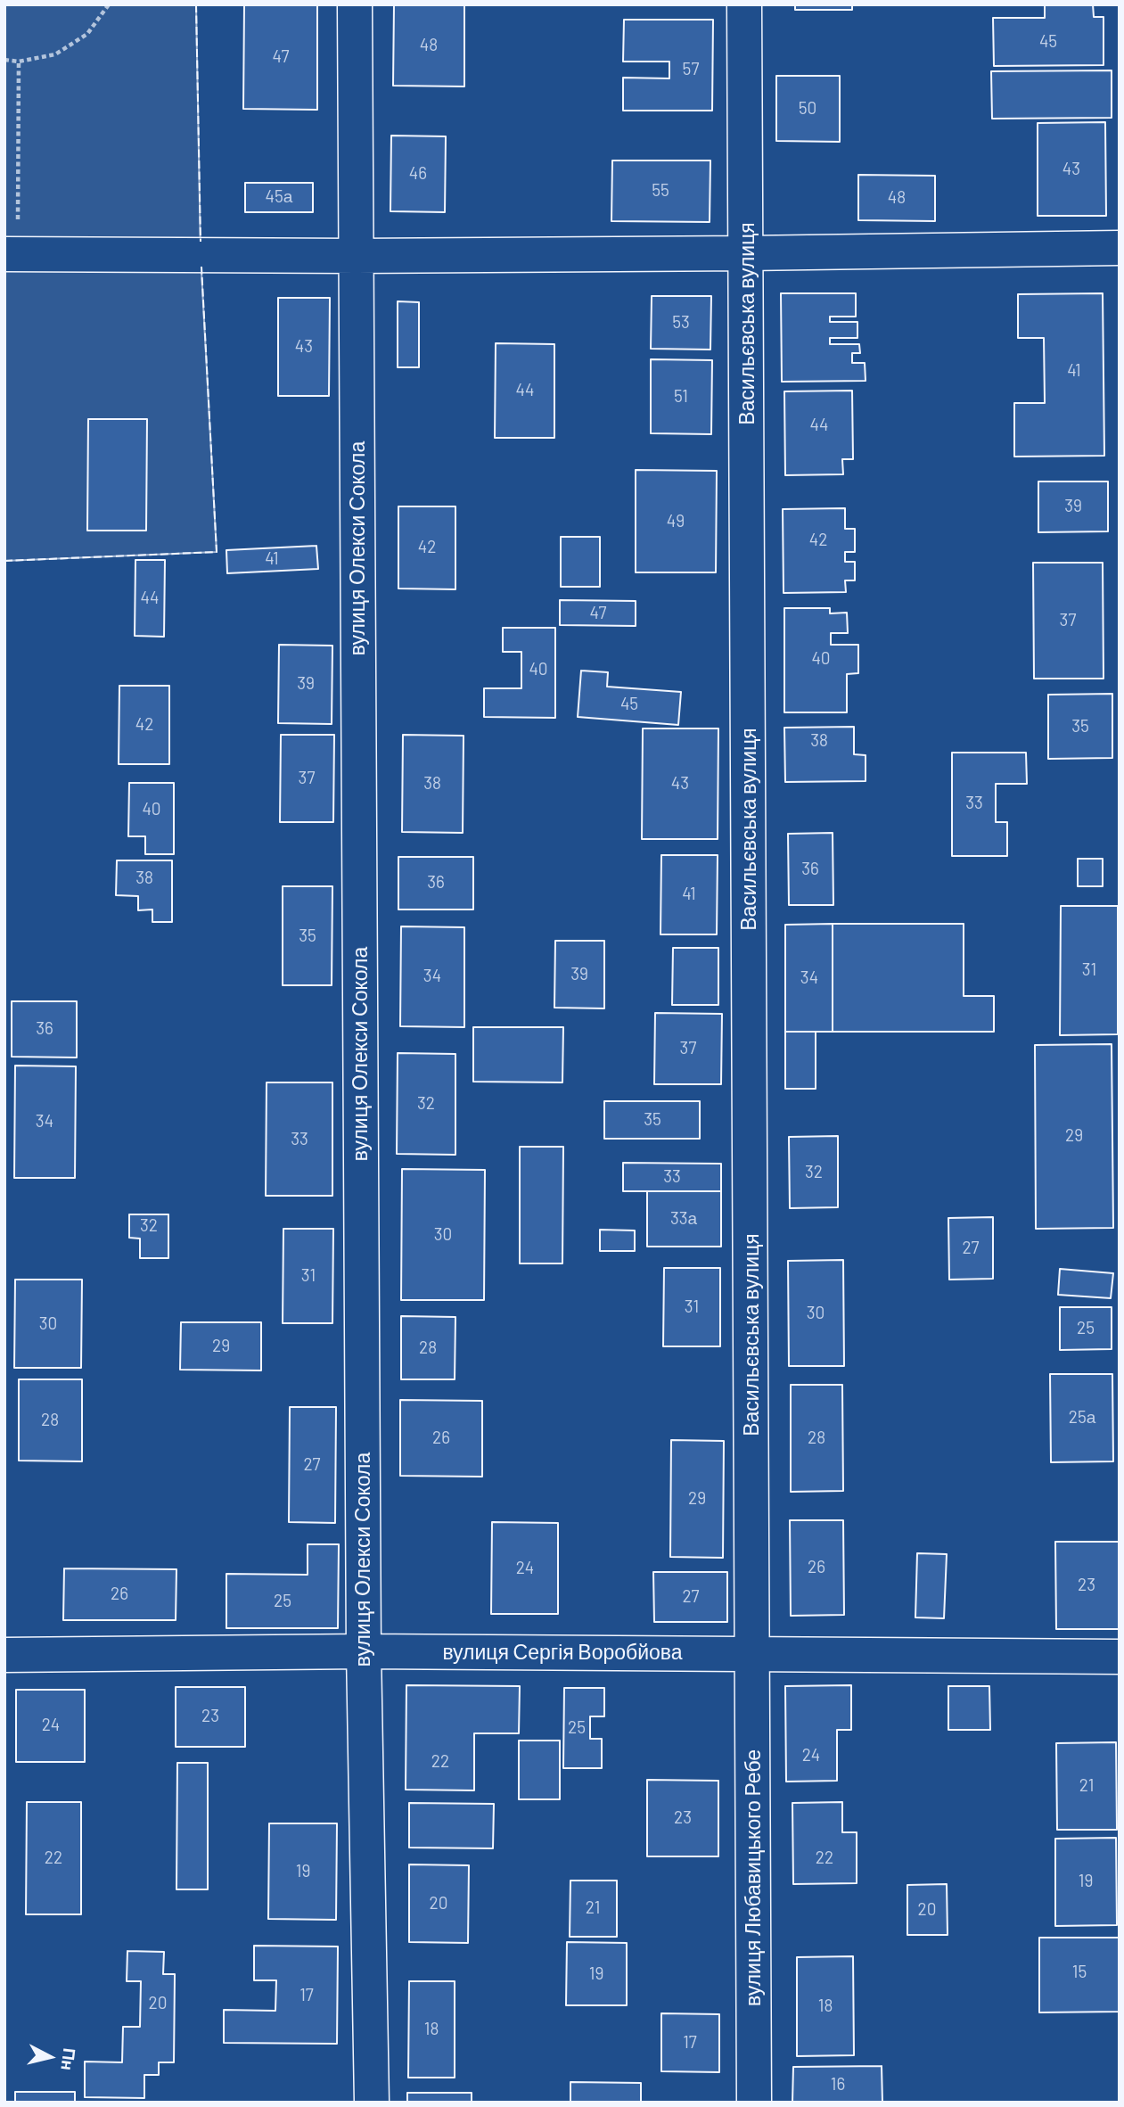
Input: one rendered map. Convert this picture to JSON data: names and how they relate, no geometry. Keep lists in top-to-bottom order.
{
  "streets": {
    "street": [
      "Васильєвська вулиця",
      "вулиця Олекси Сокола",
      "вулиця Сергія Воробйова",
      "вулиця Любавицького Ребе"
    ]
  },
  "crossings": [
    ["Васильєвська вулиця", "вулиця Сергія Воробйова"],
    ["Васильєвська вулиця", "вулиця Любавицького Ребе"],
    ["вулиця Олекси Сокола", "вулиця Сергія Воробйова"],
    ["вулиця Сергія Воробйова", "вулиця Любавицького Ребе"]
  ],
  "house_numbers": [
    "45",
    "48",
    "47",
    "57",
    "50",
    "43",
    "46",
    "55",
    "45а",
    "48",
    "53",
    "43",
    "41",
    "44",
    "51",
    "44",
    "39",
    "49",
    "42",
    "42",
    "41",
    "44",
    "47",
    "37",
    "40",
    "40",
    "39",
    "45",
    "42",
    "35",
    "38",
    "37",
    "38",
    "43",
    "33",
    "40",
    "36",
    "38",
    "36",
    "41",
    "35",
    "31",
    "39",
    "34",
    "34",
    "36",
    "37",
    "32",
    "35",
    "34",
    "29",
    "33",
    "32",
    "33",
    "33а",
    "32",
    "30",
    "27",
    "31",
    "31",
    "30",
    "30",
    "25",
    "29",
    "28",
    "25а",
    "28",
    "26",
    "28",
    "27",
    "29",
    "26",
    "24",
    "23",
    "26",
    "27",
    "25",
    "23",
    "24",
    "25",
    "24",
    "22",
    "21",
    "23",
    "22",
    "22",
    "19",
    "19",
    "20",
    "21",
    "20",
    "15",
    "19",
    "17",
    "20",
    "18",
    "18",
    "17",
    "16"
  ],
  "north": "right"
}
